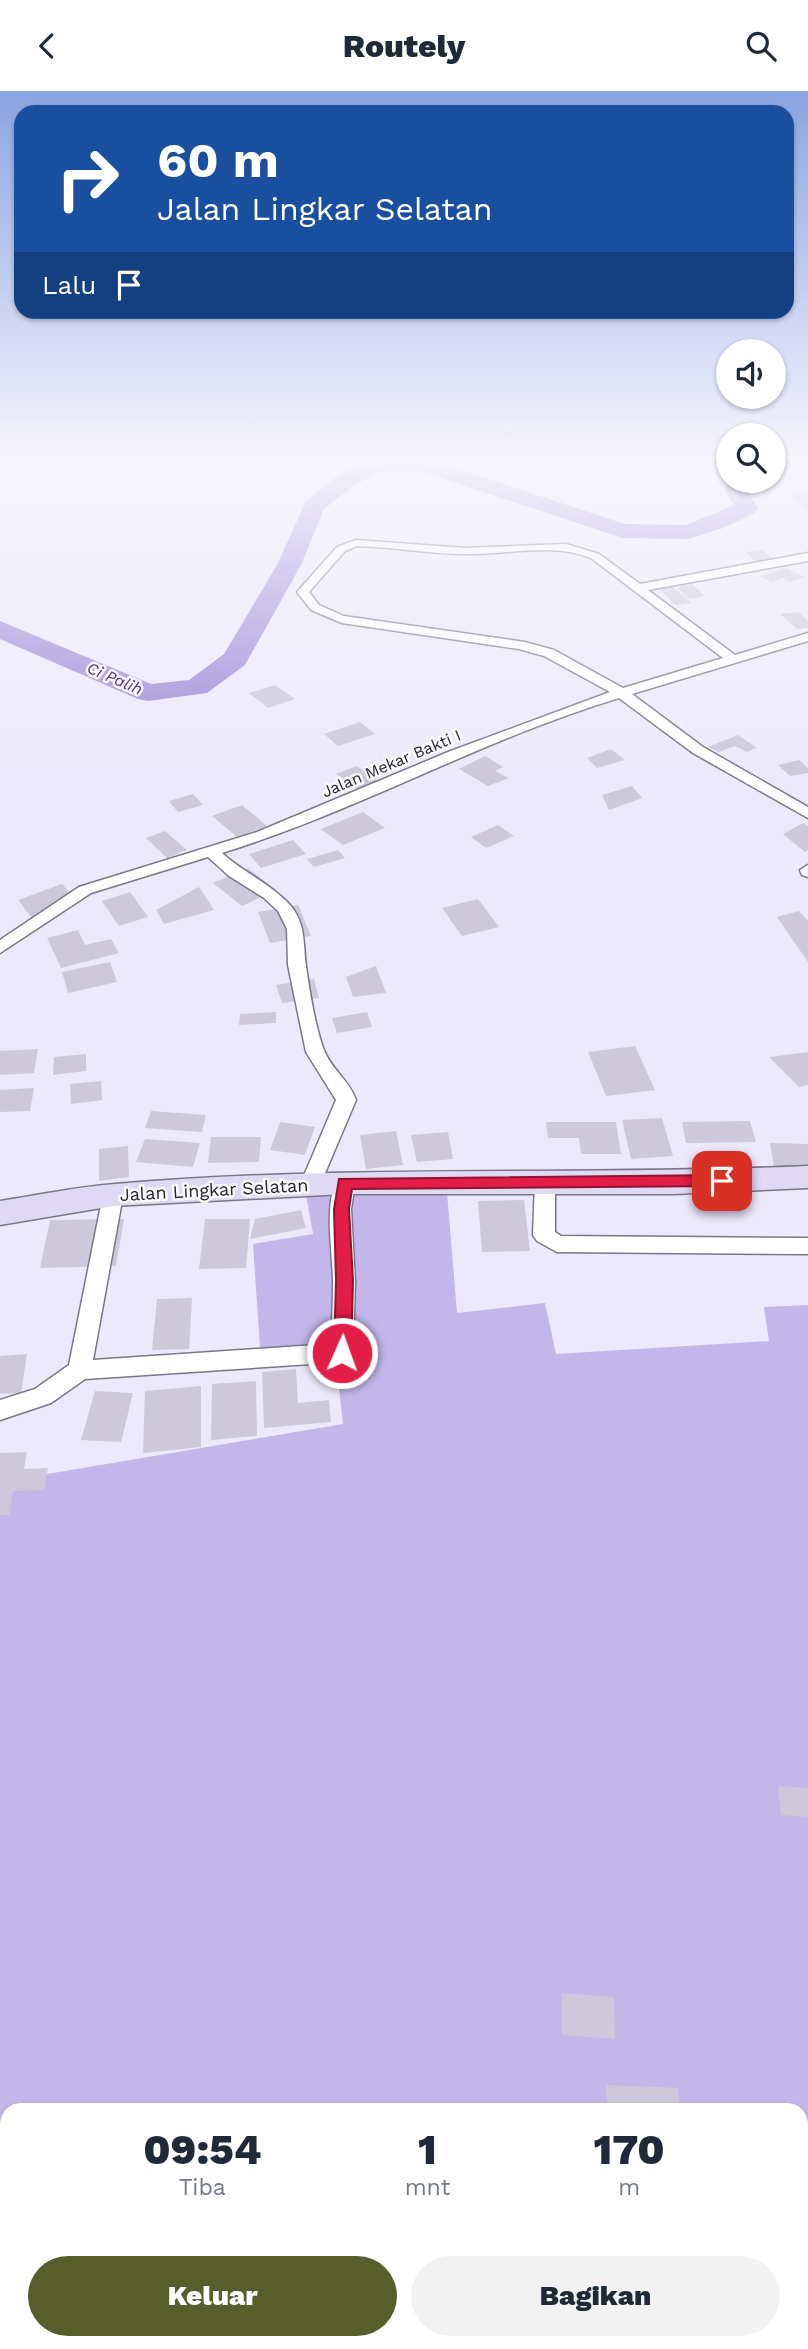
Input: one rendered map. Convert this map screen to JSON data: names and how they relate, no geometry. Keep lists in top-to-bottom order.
{
  "streets": {
    "street": ["Jalan Mekar Bakti I", "Jalan Lingkar Selatan"]
  },
  "water": ["Ci Palih"],
  "page": {
    "header": "Routely",
    "turn": ["60 m", "Jalan Lingkar Selatan"],
    "then": "Lalu",
    "eta": [
      "09:54",
      "Tiba",
      "1",
      "mnt",
      "170",
      "m"
    ],
    "buttons": ["Keluar", "Bagikan"]
  }
}
